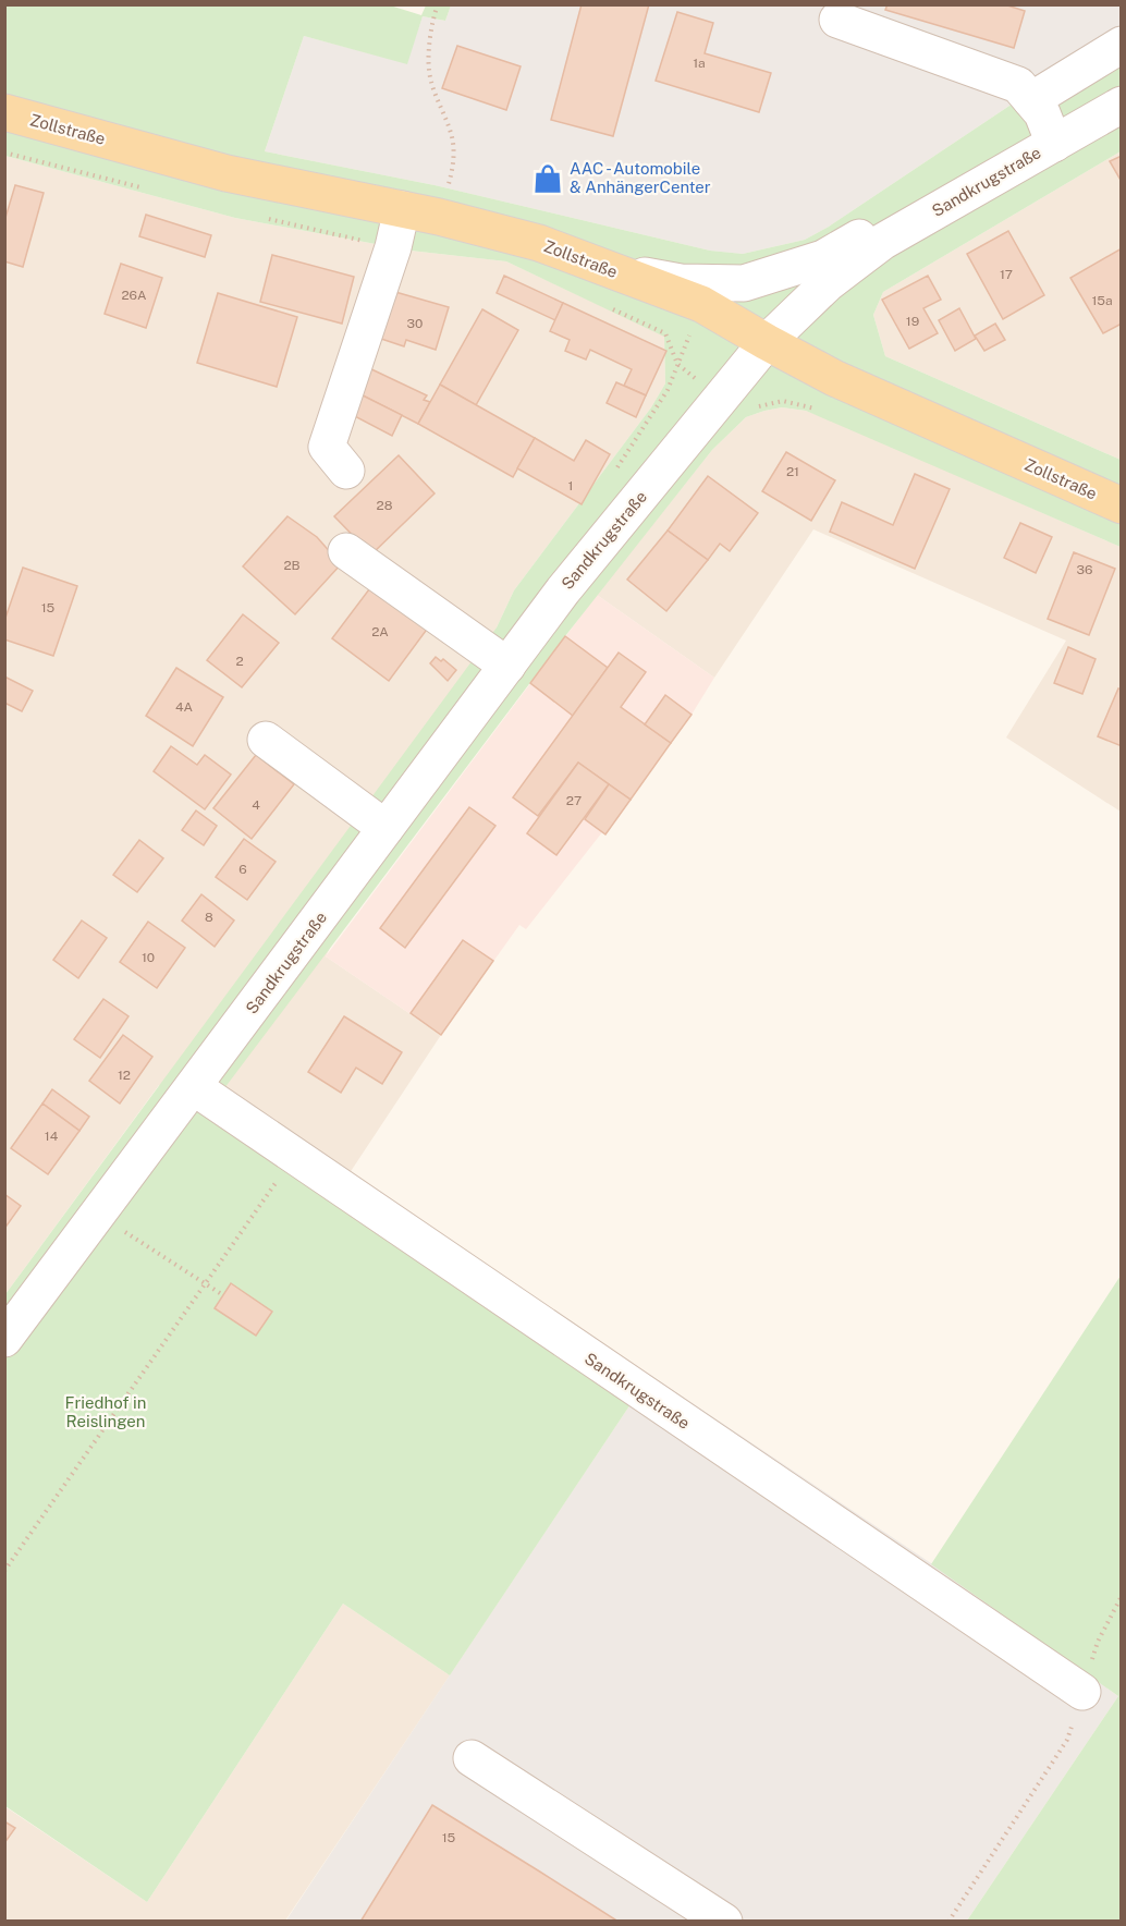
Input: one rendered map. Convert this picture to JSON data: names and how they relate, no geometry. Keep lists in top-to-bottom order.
{
  "streets": {
    "main road": ["Zollstraße"],
    "street": ["Sandkrugstraße"]
  },
  "crossings": [
    ["Zollstraße", "Sandkrugstraße"]
  ],
  "parks": ["Friedhof in Reislingen"],
  "places": {
    "shop": ["AAC - Automobile & AnhängerCenter"]
  },
  "house_numbers": [
    "1a",
    "17",
    "26A",
    "15a",
    "19",
    "30",
    "21",
    "1",
    "28",
    "2B",
    "36",
    "15",
    "2A",
    "2",
    "4A",
    "27",
    "4",
    "6",
    "8",
    "10",
    "12",
    "14",
    "15"
  ]
}
